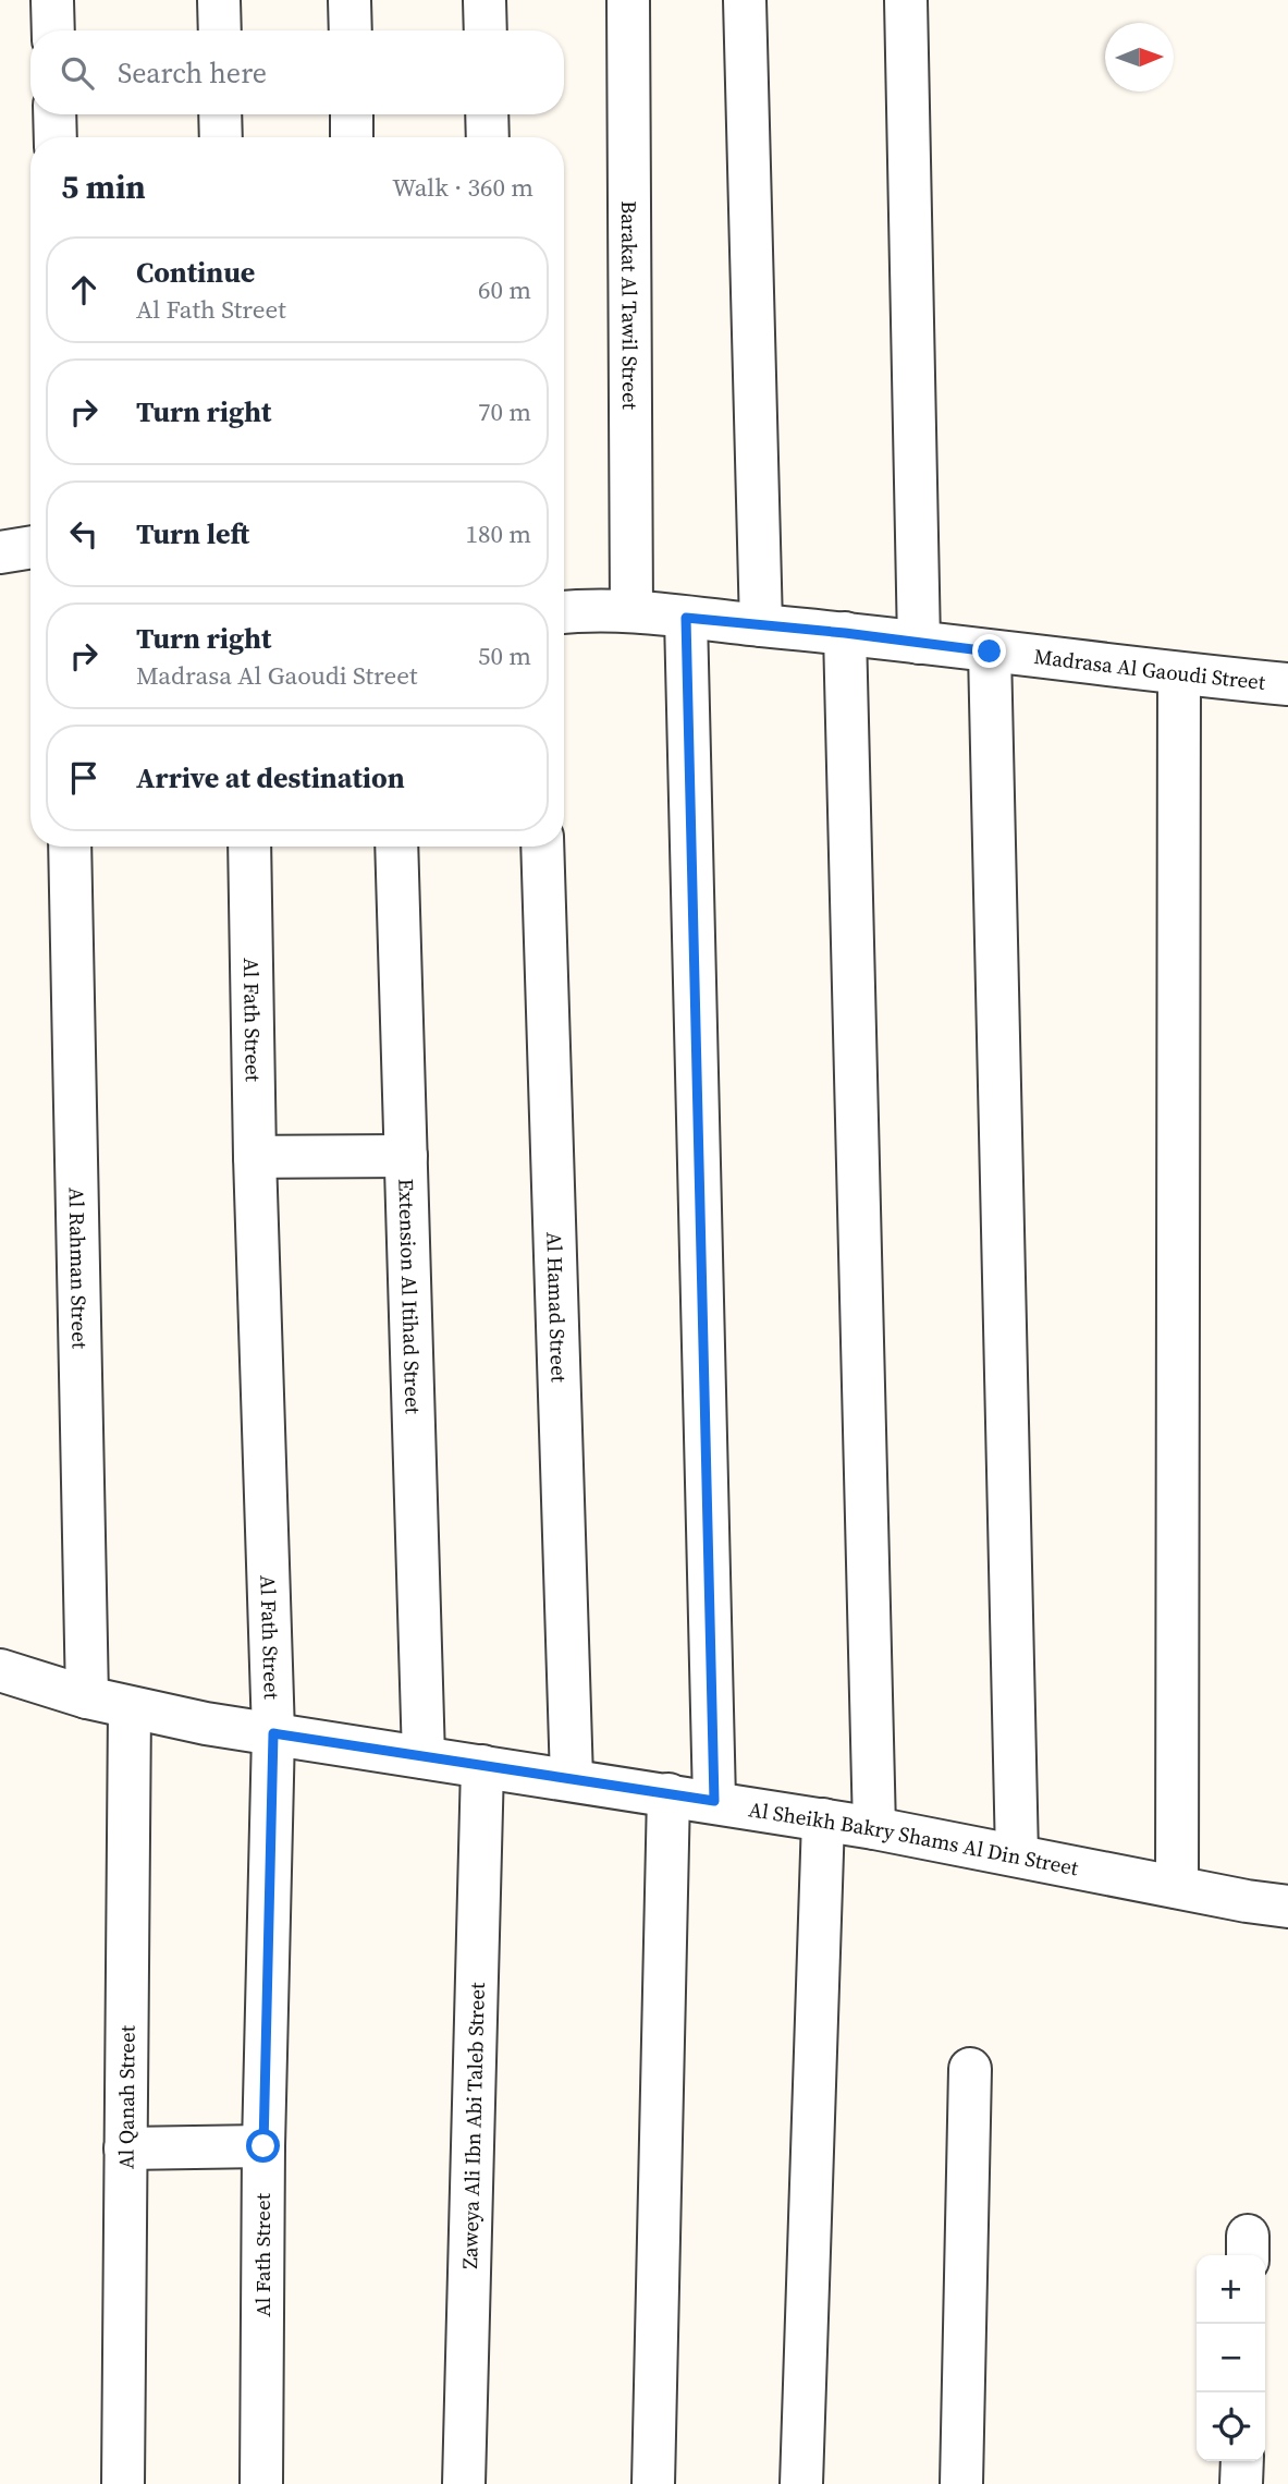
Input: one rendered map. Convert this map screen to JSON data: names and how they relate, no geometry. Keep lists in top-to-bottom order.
{
  "streets": {
    "street": [
      "Barakat Al Tawil Street",
      "Madrasa Al Gaoudi Street",
      "Al Fath Street",
      "Al Rahman Street",
      "Extension Al Itihad Street",
      "Al Hamad Street",
      "Al Sheikh Bakry Shams Al Din Street",
      "Al Qanah Street",
      "Zaweya Ali Ibn Abi Taleb Street"
    ]
  },
  "crossings": [
    ["Barakat Al Tawil Street", "Madrasa Al Gaoudi Street"],
    ["Al Fath Street", "Al Sheikh Bakry Shams Al Din Street"],
    ["Al Rahman Street", "Al Sheikh Bakry Shams Al Din Street"],
    ["Extension Al Itihad Street", "Al Sheikh Bakry Shams Al Din Street"],
    ["Al Hamad Street", "Al Sheikh Bakry Shams Al Din Street"],
    ["Al Sheikh Bakry Shams Al Din Street", "Al Qanah Street"],
    ["Al Sheikh Bakry Shams Al Din Street", "Zaweya Ali Ibn Abi Taleb Street"]
  ],
  "north": "right",
  "page": {
    "search": "Search here",
    "heading": ["5 min", "Walk · 360 m"],
    "list": [
      ["Continue", "Al Fath Street", "60 m"],
      ["Turn right", "70 m"],
      ["Turn left", "180 m"],
      ["Turn right", "Madrasa Al Gaoudi Street", "50 m"],
      "Arrive at destination"
    ],
    "map_buttons": ["+", "−"]
  }
}
